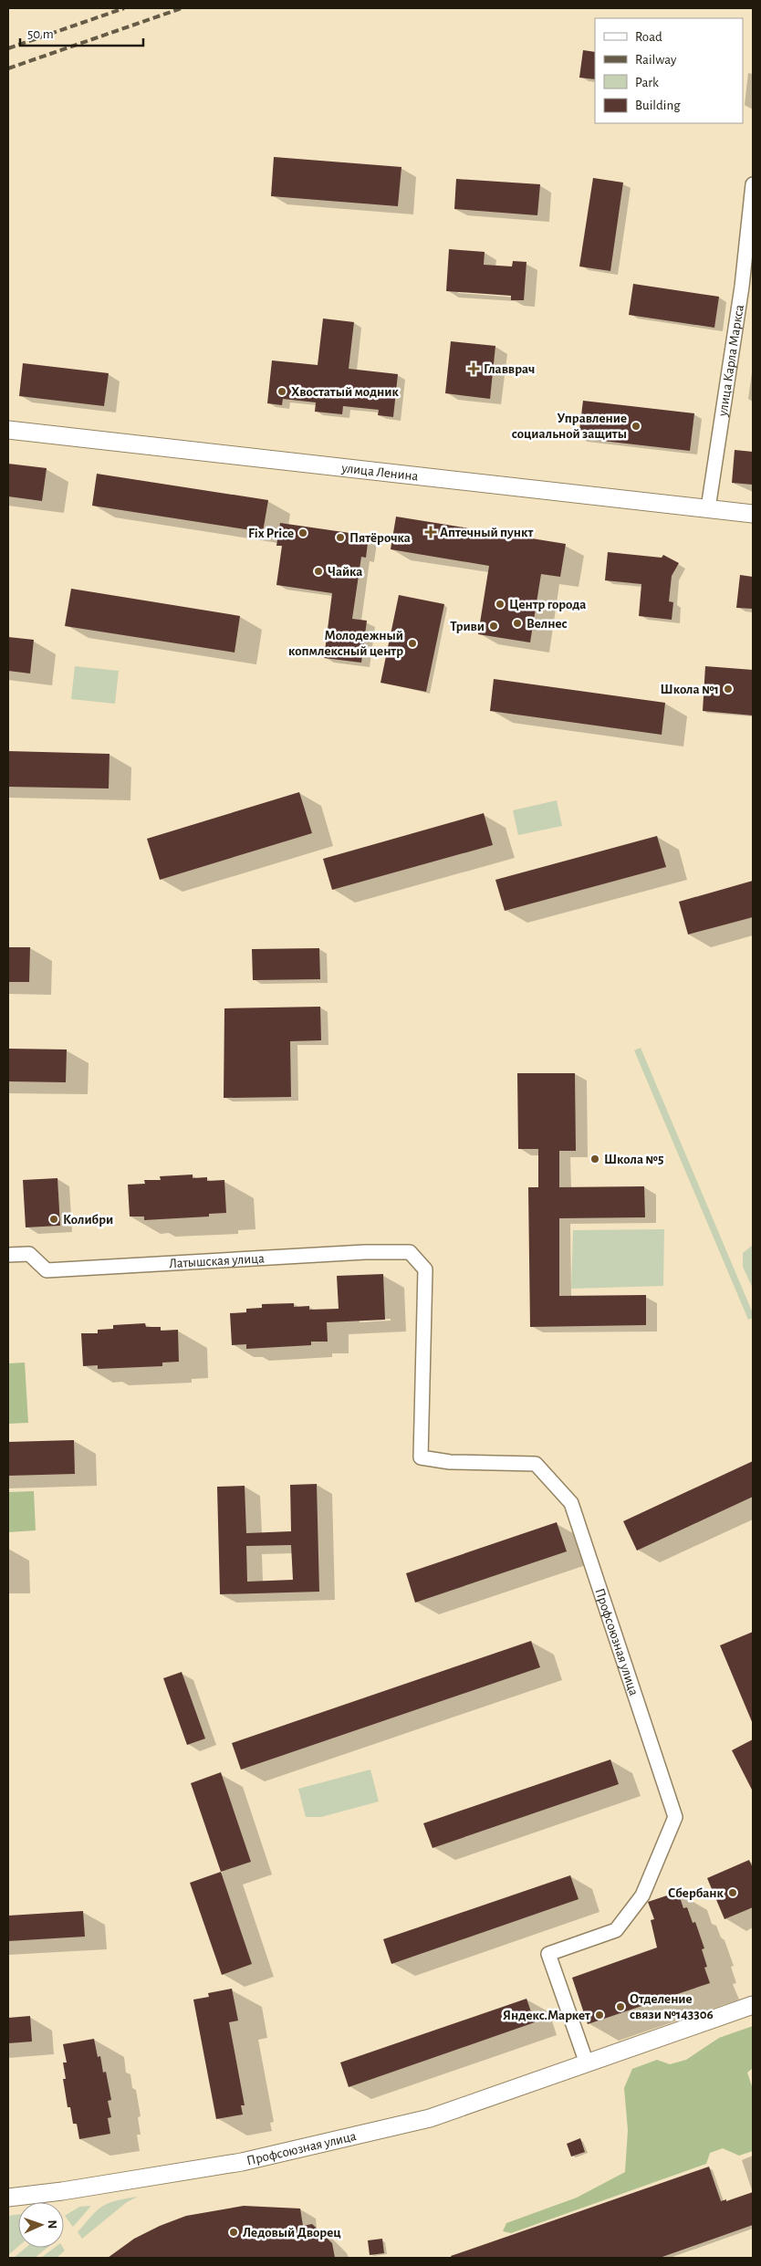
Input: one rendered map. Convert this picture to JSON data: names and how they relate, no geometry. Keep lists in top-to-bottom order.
{
  "streets": {
    "street": [
      "улица Карла Маркса",
      "улица Ленина",
      "Латышская улица",
      "Профсоюзная улица"
    ]
  },
  "crossings": [
    ["улица Карла Маркса", "улица Ленина"],
    ["Латышская улица", "Профсоюзная улица"]
  ],
  "places": {
    "health": ["Главврач", "Аптечный пункт"],
    "other": [
      "Хвостатый модник",
      "Управление социальной защиты",
      "Fix Price",
      "Пятёрочка",
      "Чайка",
      "Центр города",
      "Велнес",
      "Триви",
      "Молодежный копмлексный центр",
      "Школа №1",
      "Школа №5",
      "Колибри",
      "Сбербанк",
      "Отделение связи №143306",
      "Яндекс.Маркет",
      "Ледовый Дворец"
    ]
  },
  "legend": [
    "Road",
    "Railway",
    "Park",
    "Building"
  ],
  "scale_bar": "50 m",
  "north": "right"
}
